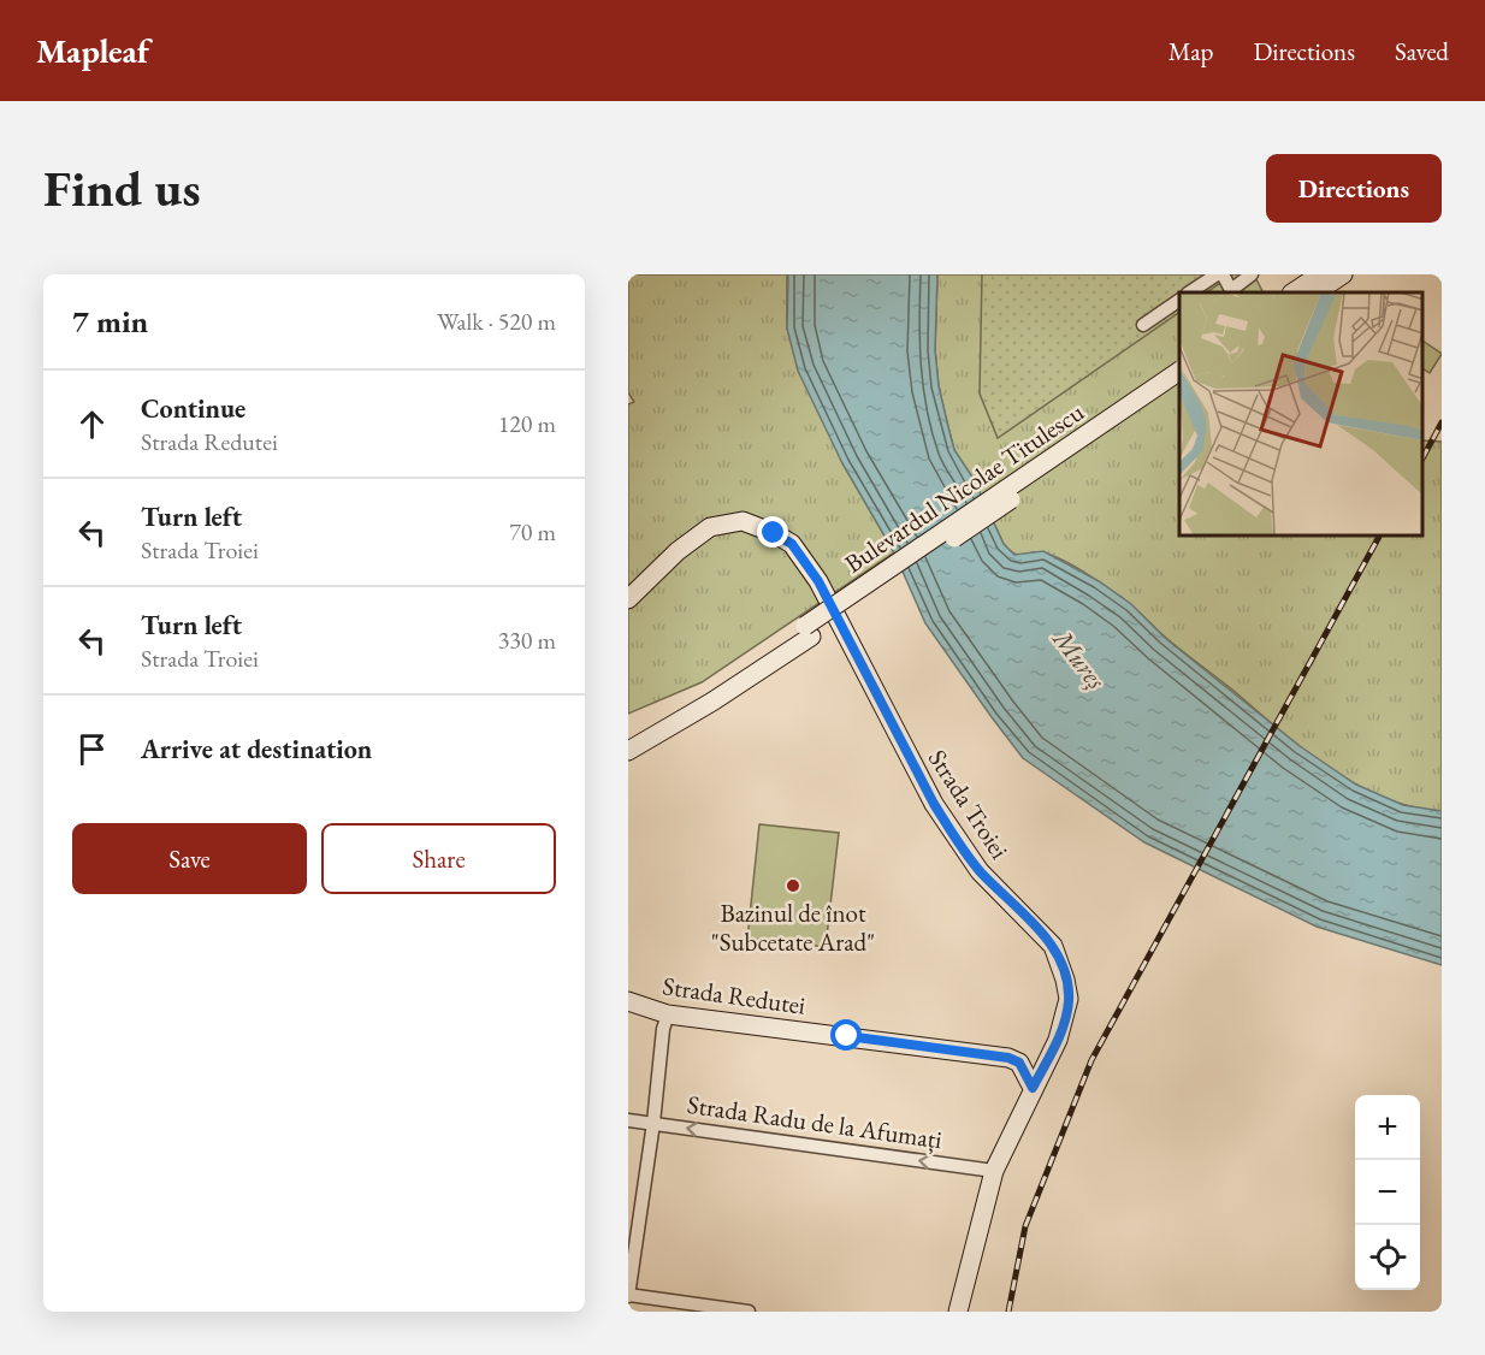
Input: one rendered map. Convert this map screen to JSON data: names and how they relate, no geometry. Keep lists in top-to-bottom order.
{
  "streets": {
    "main road": ["Bulevardul Nicolae Titulescu", "Strada Troiei", "Strada Redutei"],
    "street": ["Strada Radu de la Afumați"]
  },
  "crossings": [
    ["Strada Troiei", "Strada Redutei"],
    ["Strada Troiei", "Strada Radu de la Afumați"]
  ],
  "one_way": ["Strada Radu de la Afumați"],
  "water": ["Mureș"],
  "places": ["Bazinul de înot \"Subcetate Arad\""],
  "page": {
    "header": "Mapleaf",
    "nav": ["Map", "Directions", "Saved"],
    "buttons": [
      "Directions",
      ["Save", "Share"]
    ],
    "title": "Find us",
    "heading": ["7 min", "Walk · 520 m"],
    "list": [
      ["Continue", "Strada Redutei", "120 m"],
      ["Turn left", "Strada Troiei", "70 m"],
      ["Turn left", "Strada Troiei", "330 m"],
      "Arrive at destination"
    ],
    "map_buttons": ["+", "−"]
  }
}
